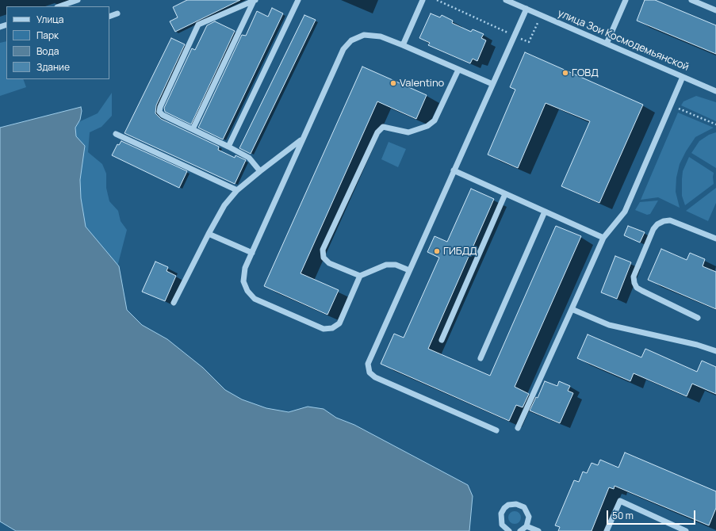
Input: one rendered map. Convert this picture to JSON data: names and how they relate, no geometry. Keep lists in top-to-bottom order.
{
  "streets": {
    "street": ["улица Зои Космодемьянской"]
  },
  "places": ["ГОВД", "Valentino", "ГИБДД"],
  "legend": [
    "Улица",
    "Парк",
    "Вода",
    "Здание"
  ],
  "scale_bar": "50 m"
}
